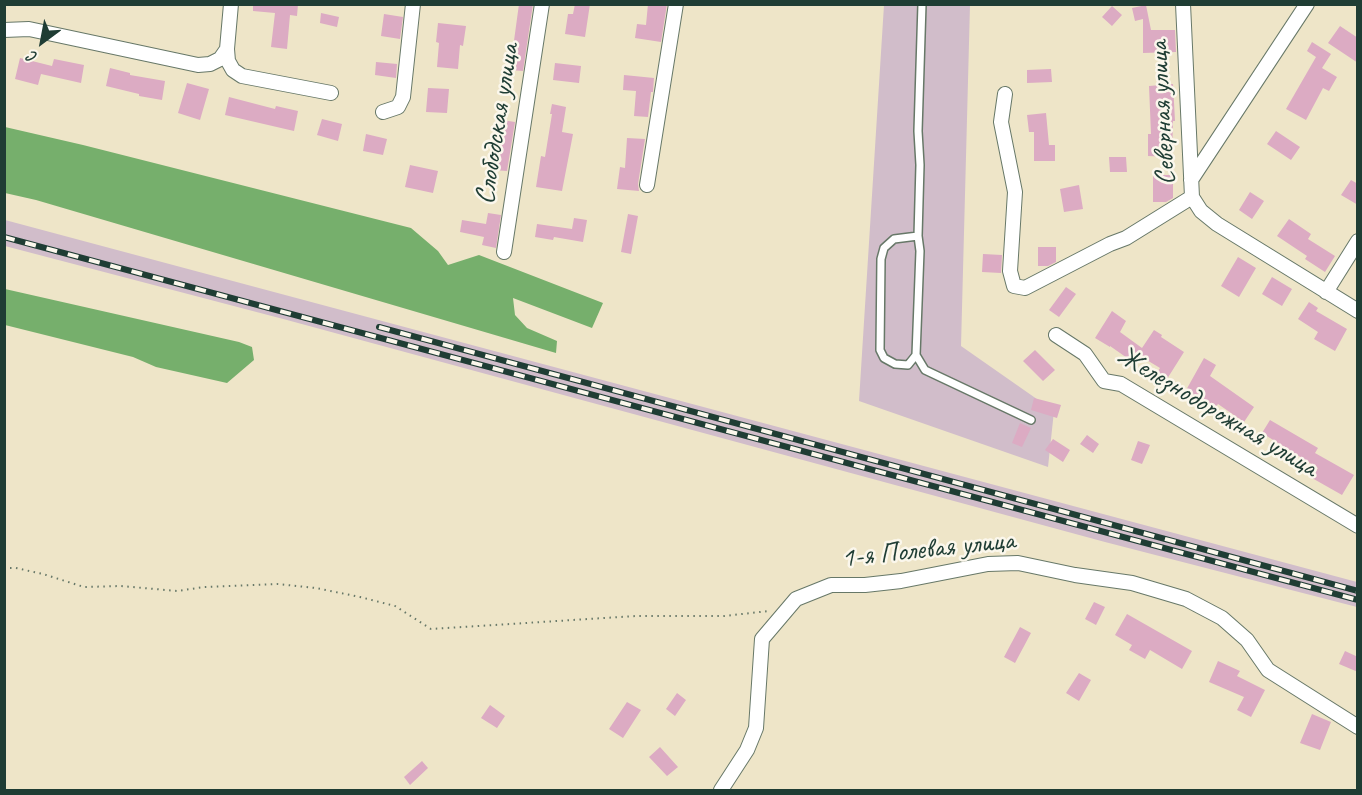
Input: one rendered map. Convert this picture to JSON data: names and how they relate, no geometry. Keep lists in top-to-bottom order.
{
  "streets": {
    "street": [
      "Северная улица",
      "Слободская улица",
      "Железнодорожная улица",
      "1-я Полевая улица"
    ]
  },
  "north": "bottom left"
}
